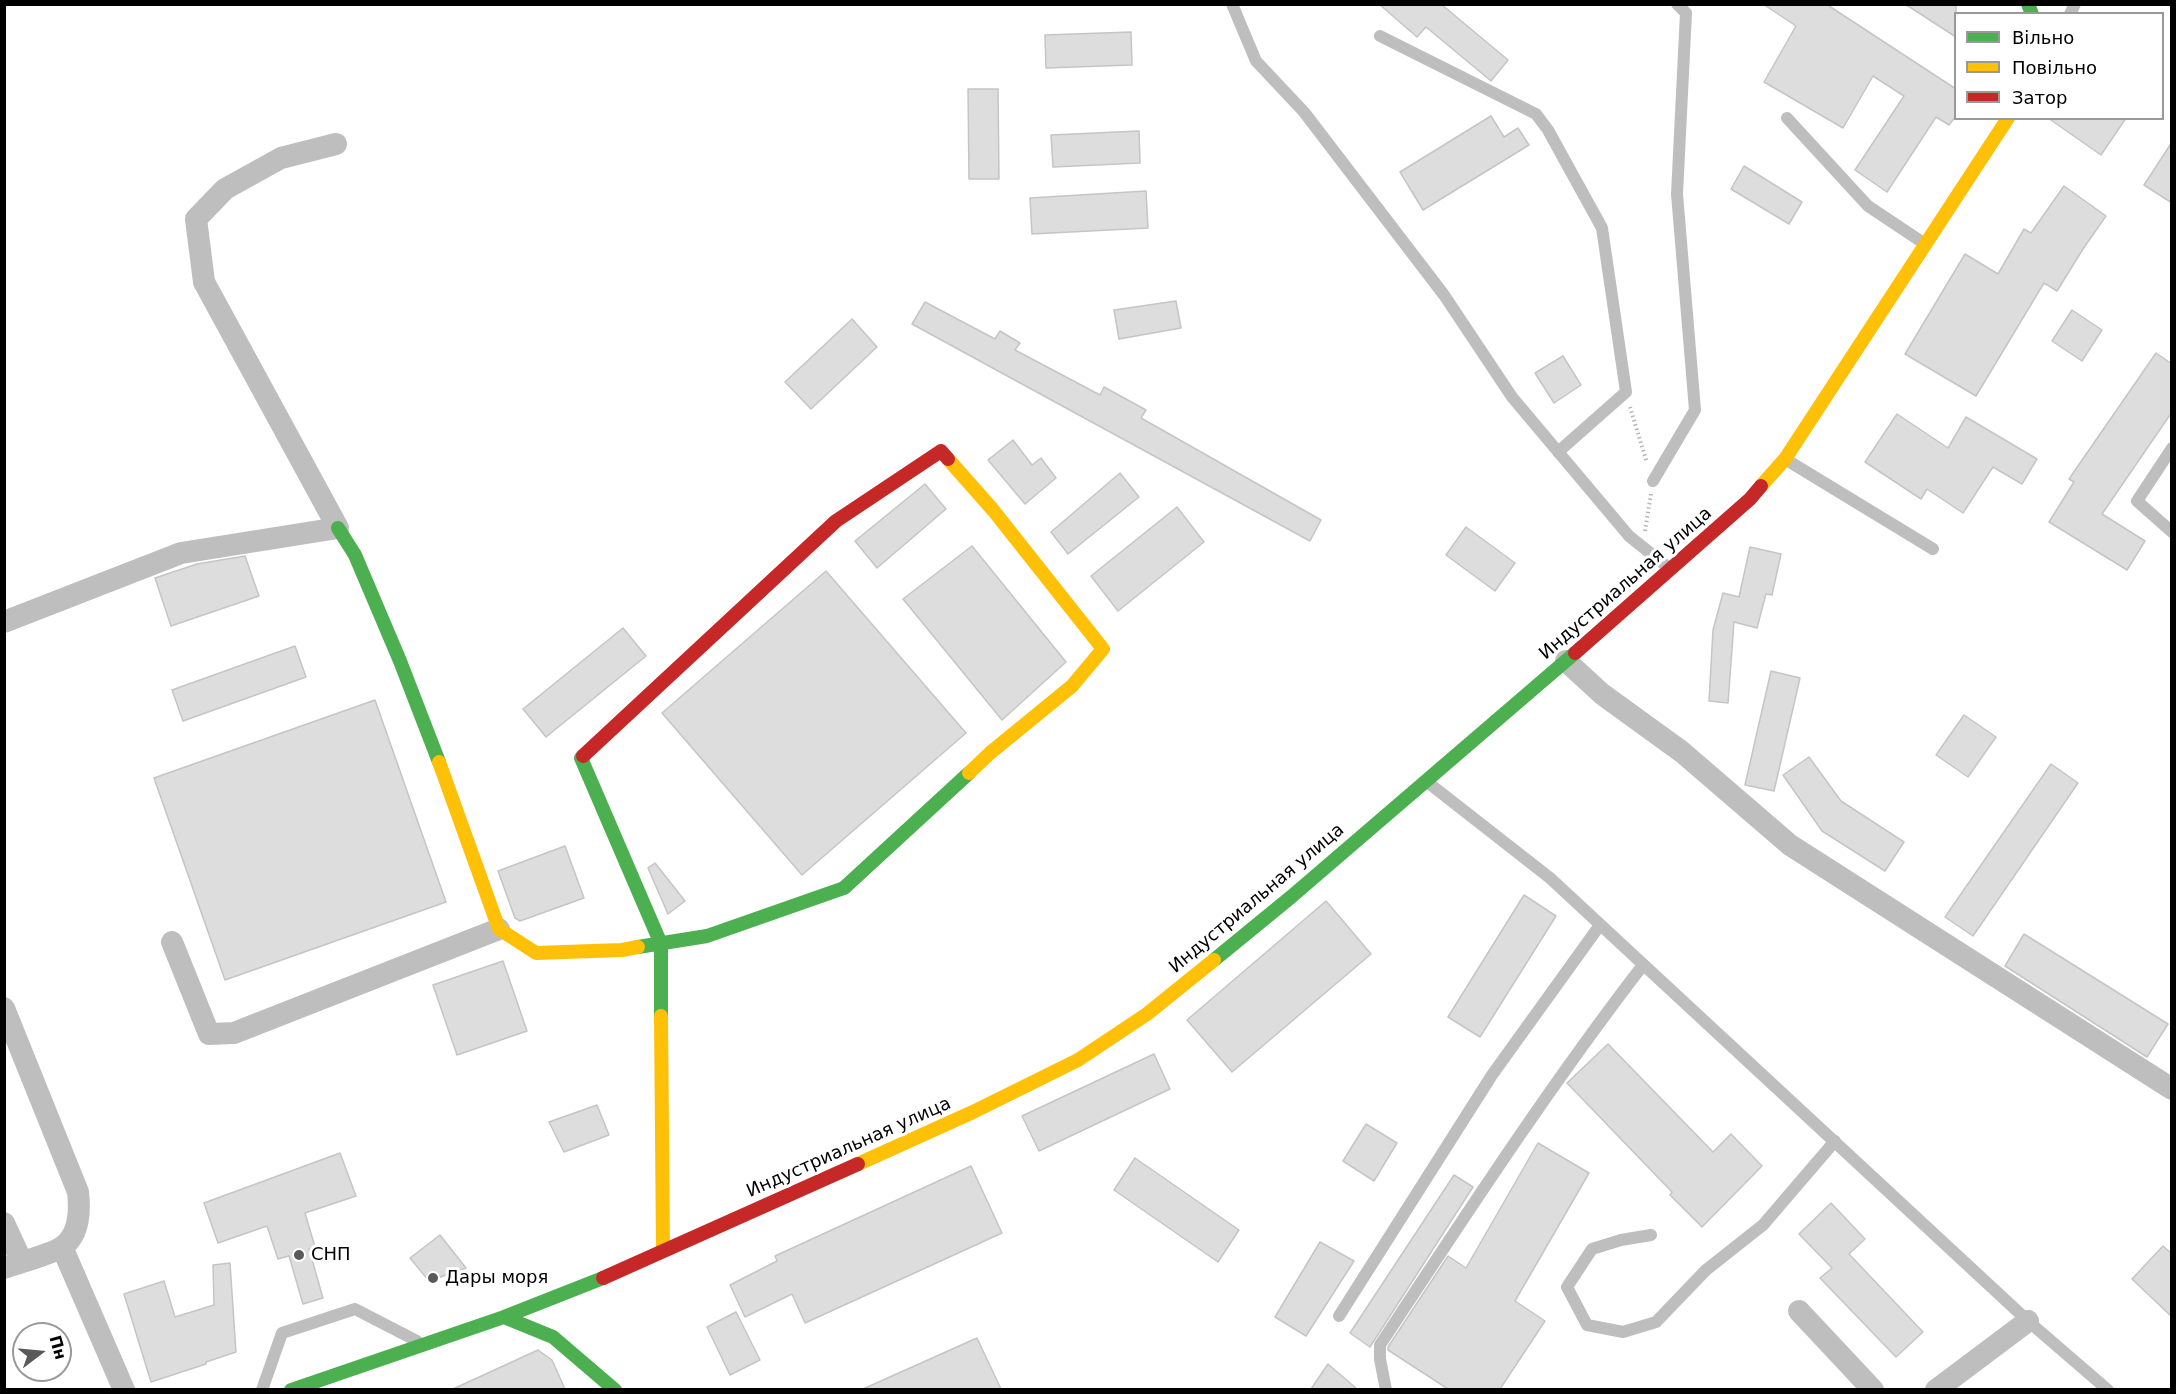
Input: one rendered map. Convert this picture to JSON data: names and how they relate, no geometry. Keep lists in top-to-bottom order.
{
  "streets": {
    "main road": ["Индустриальная улица"]
  },
  "places": ["СНП", "Дары моря"],
  "legend": ["Вільно", "Повільно", "Затор"],
  "north": "right"
}
